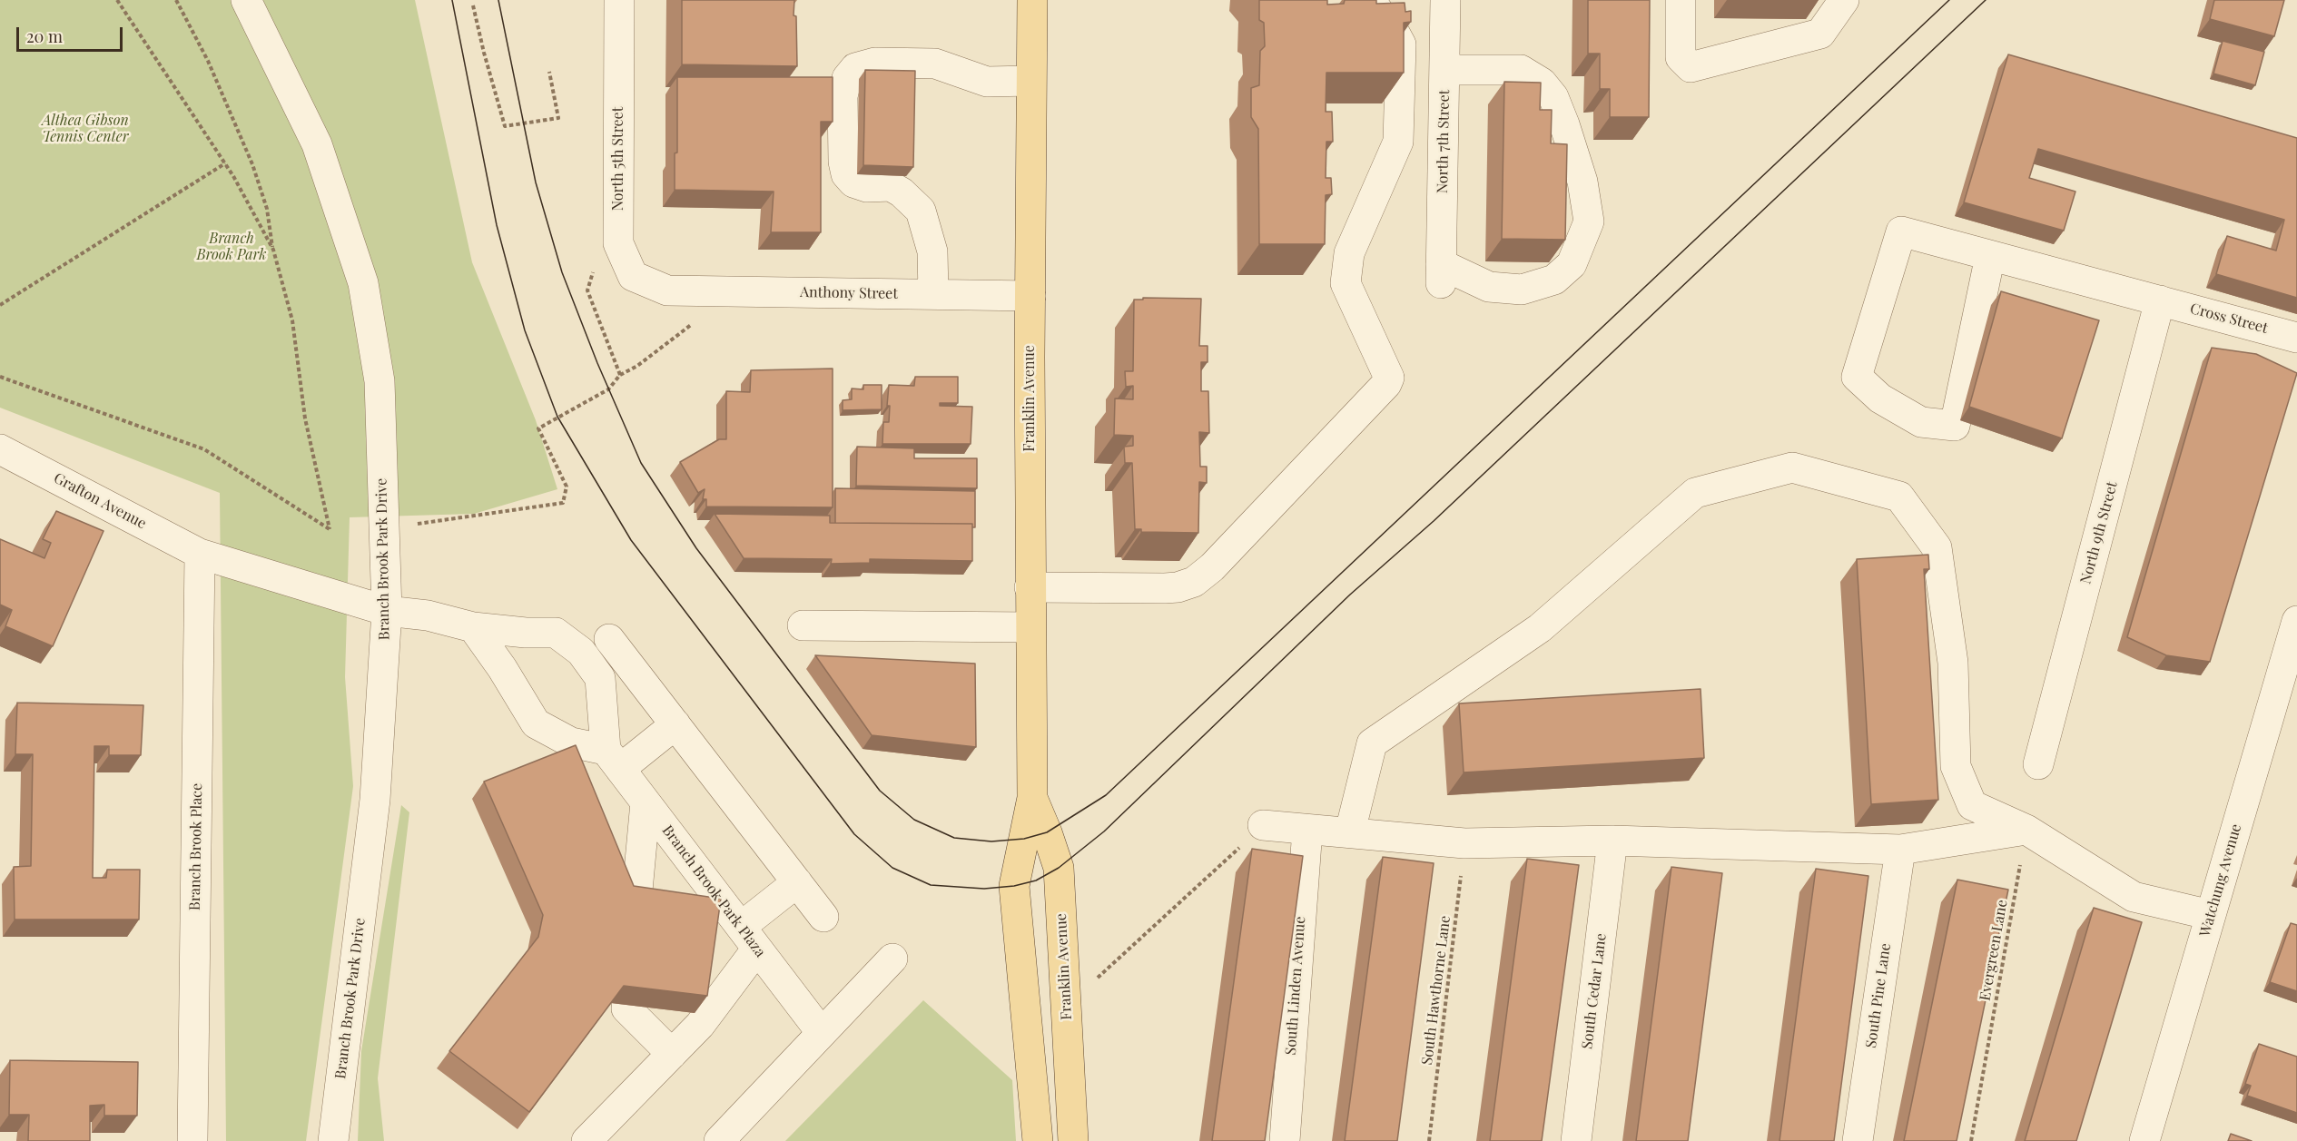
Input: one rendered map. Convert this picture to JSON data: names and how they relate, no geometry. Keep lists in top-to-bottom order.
{
  "streets": {
    "main road": ["Franklin Avenue"],
    "street": [
      "North 7th Street",
      "North 5th Street",
      "Anthony Street",
      "Cross Street",
      "Grafton Avenue",
      "North 9th Street",
      "Branch Brook Park Drive",
      "Branch Brook Place",
      "Watchung Avenue",
      "Branch Brook Park Plaza",
      "South Linden Avenue",
      "South Cedar Lane",
      "South Pine Lane"
    ],
    "path": ["Evergreen Lane", "South Hawthorne Lane"]
  },
  "crossings": [
    ["North 5th Street", "Anthony Street"],
    ["Anthony Street", "Franklin Avenue"],
    ["Cross Street", "North 9th Street"],
    ["Grafton Avenue", "Branch Brook Park Drive"],
    ["Grafton Avenue", "Branch Brook Place"]
  ],
  "parks": ["Althea Gibson Tennis Center", "Branch Brook Park"],
  "scale_bar": "20 m"
}
